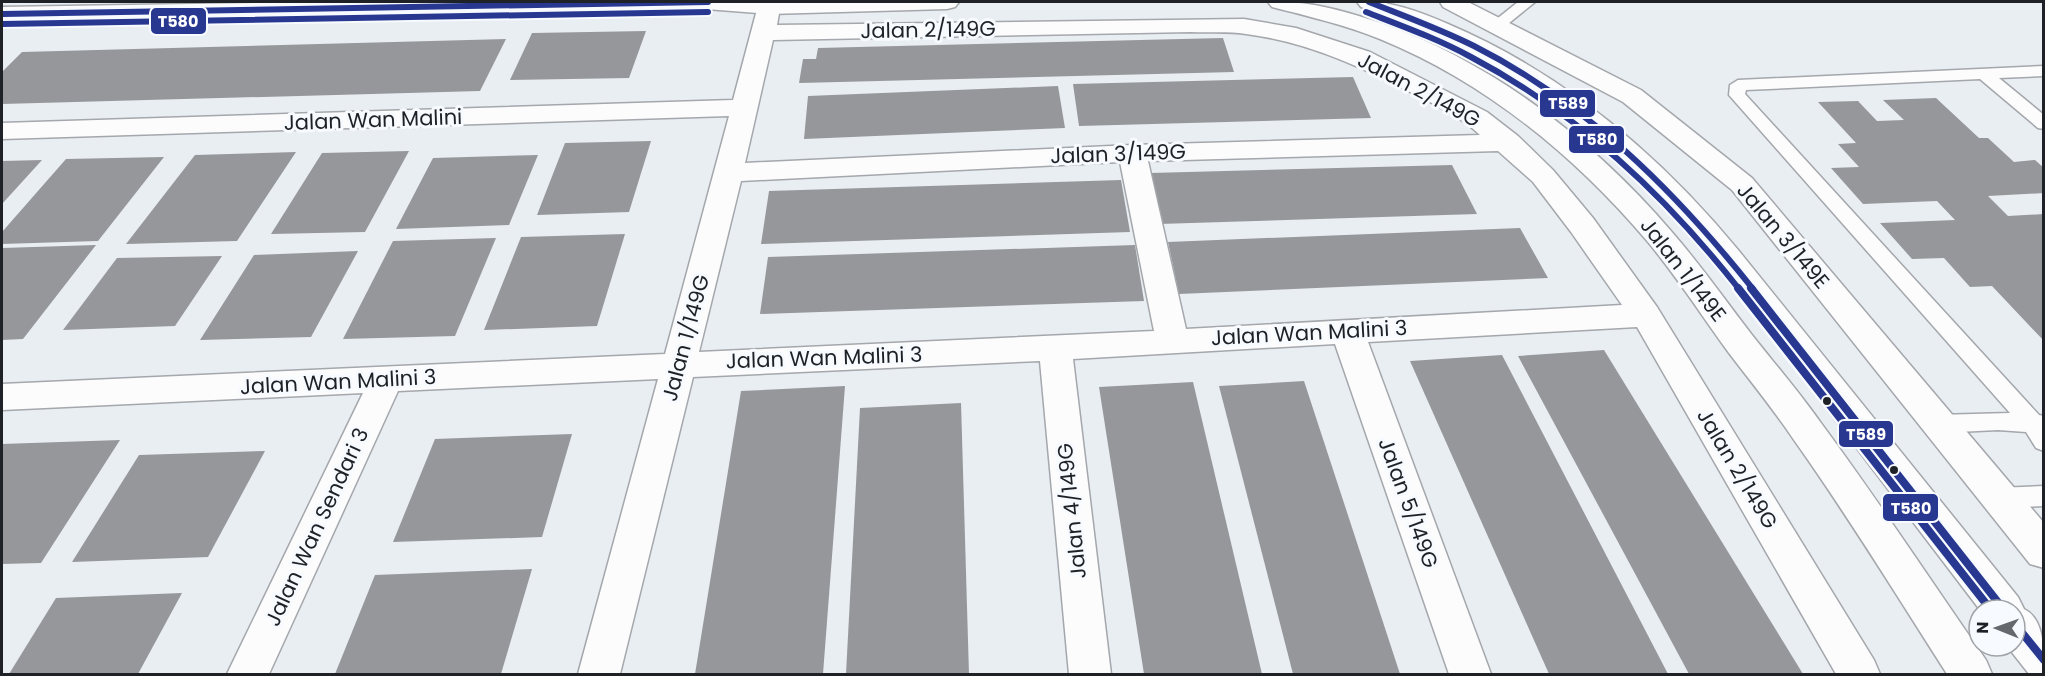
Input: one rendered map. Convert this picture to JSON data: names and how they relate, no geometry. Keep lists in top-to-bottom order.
{
  "streets": {
    "street": [
      "Jalan 2/149G",
      "Jalan Wan Malini",
      "Jalan 3/149G",
      "Jalan 3/149E",
      "Jalan 1/149E",
      "Jalan Wan Malini 3",
      "Jalan 1/149G",
      "Jalan 5/149G",
      "Jalan 4/149G",
      "Jalan Wan Sendari 3"
    ]
  },
  "crossings": [
    ["Jalan 2/149G", "Jalan 3/149G"],
    ["Jalan 2/149G", "Jalan Wan Malini 3"],
    ["Jalan 2/149G", "Jalan 1/149G"],
    ["Jalan Wan Malini", "Jalan 1/149G"],
    ["Jalan 3/149G", "Jalan 1/149G"],
    ["Jalan Wan Malini 3", "Jalan 1/149G"],
    ["Jalan Wan Malini 3", "Jalan 5/149G"],
    ["Jalan Wan Malini 3", "Jalan 4/149G"],
    ["Jalan Wan Malini 3", "Jalan Wan Sendari 3"]
  ],
  "lines": ["transit line T589", "transit line T580"],
  "north": "left"
}
